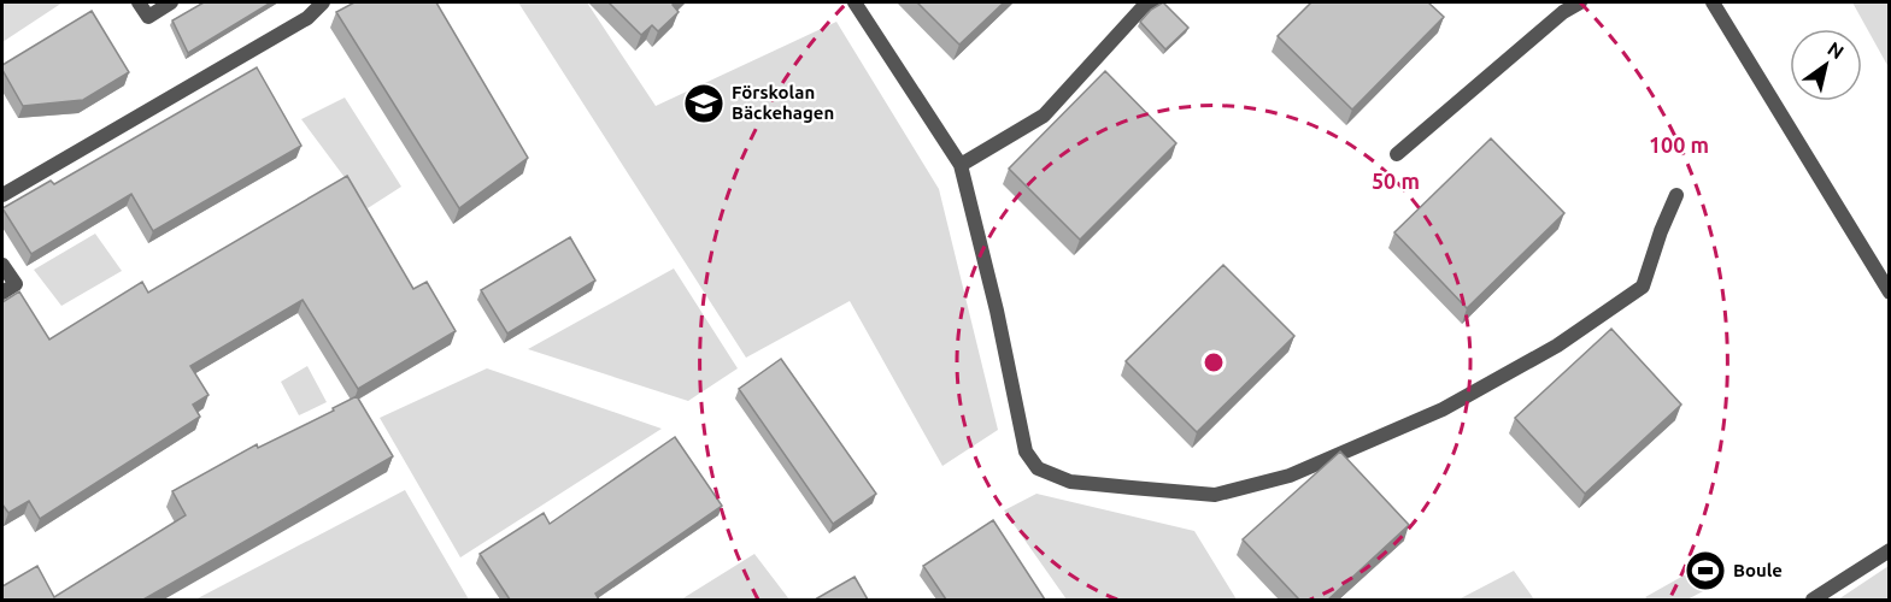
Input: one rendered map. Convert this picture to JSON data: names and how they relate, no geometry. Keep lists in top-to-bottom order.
{
  "places": {
    "school or university": ["Förskolan Bäckehagen"],
    "sports": ["Boule"]
  },
  "north": "top right",
  "rings": ["100 m", "50 m"]
}
